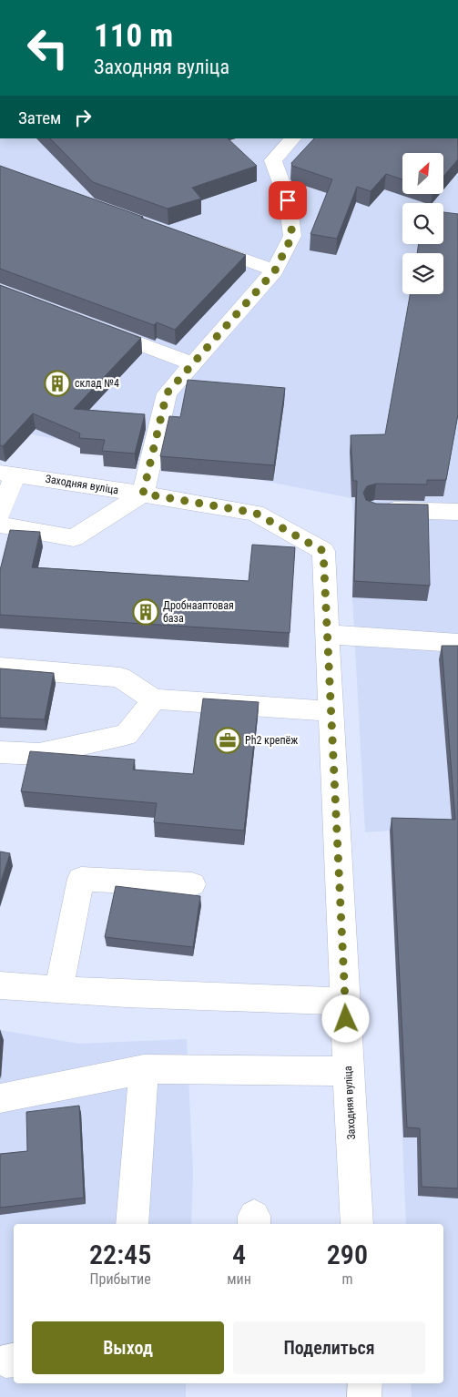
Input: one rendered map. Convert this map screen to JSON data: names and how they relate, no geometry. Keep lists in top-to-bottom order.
{
  "streets": {
    "street": ["Заходняя вуліца"]
  },
  "places": {
    "building": ["склад №4", "Дробнааптовая база"],
    "office": ["Ph2 крепёж"]
  },
  "north": "top right",
  "page": {
    "turn": ["110 m", "Заходняя вуліца"],
    "then": "Затем",
    "eta": [
      "22:45",
      "Прибытие",
      "4",
      "мин",
      "290",
      "m"
    ],
    "buttons": ["Выход", "Поделиться"]
  }
}
